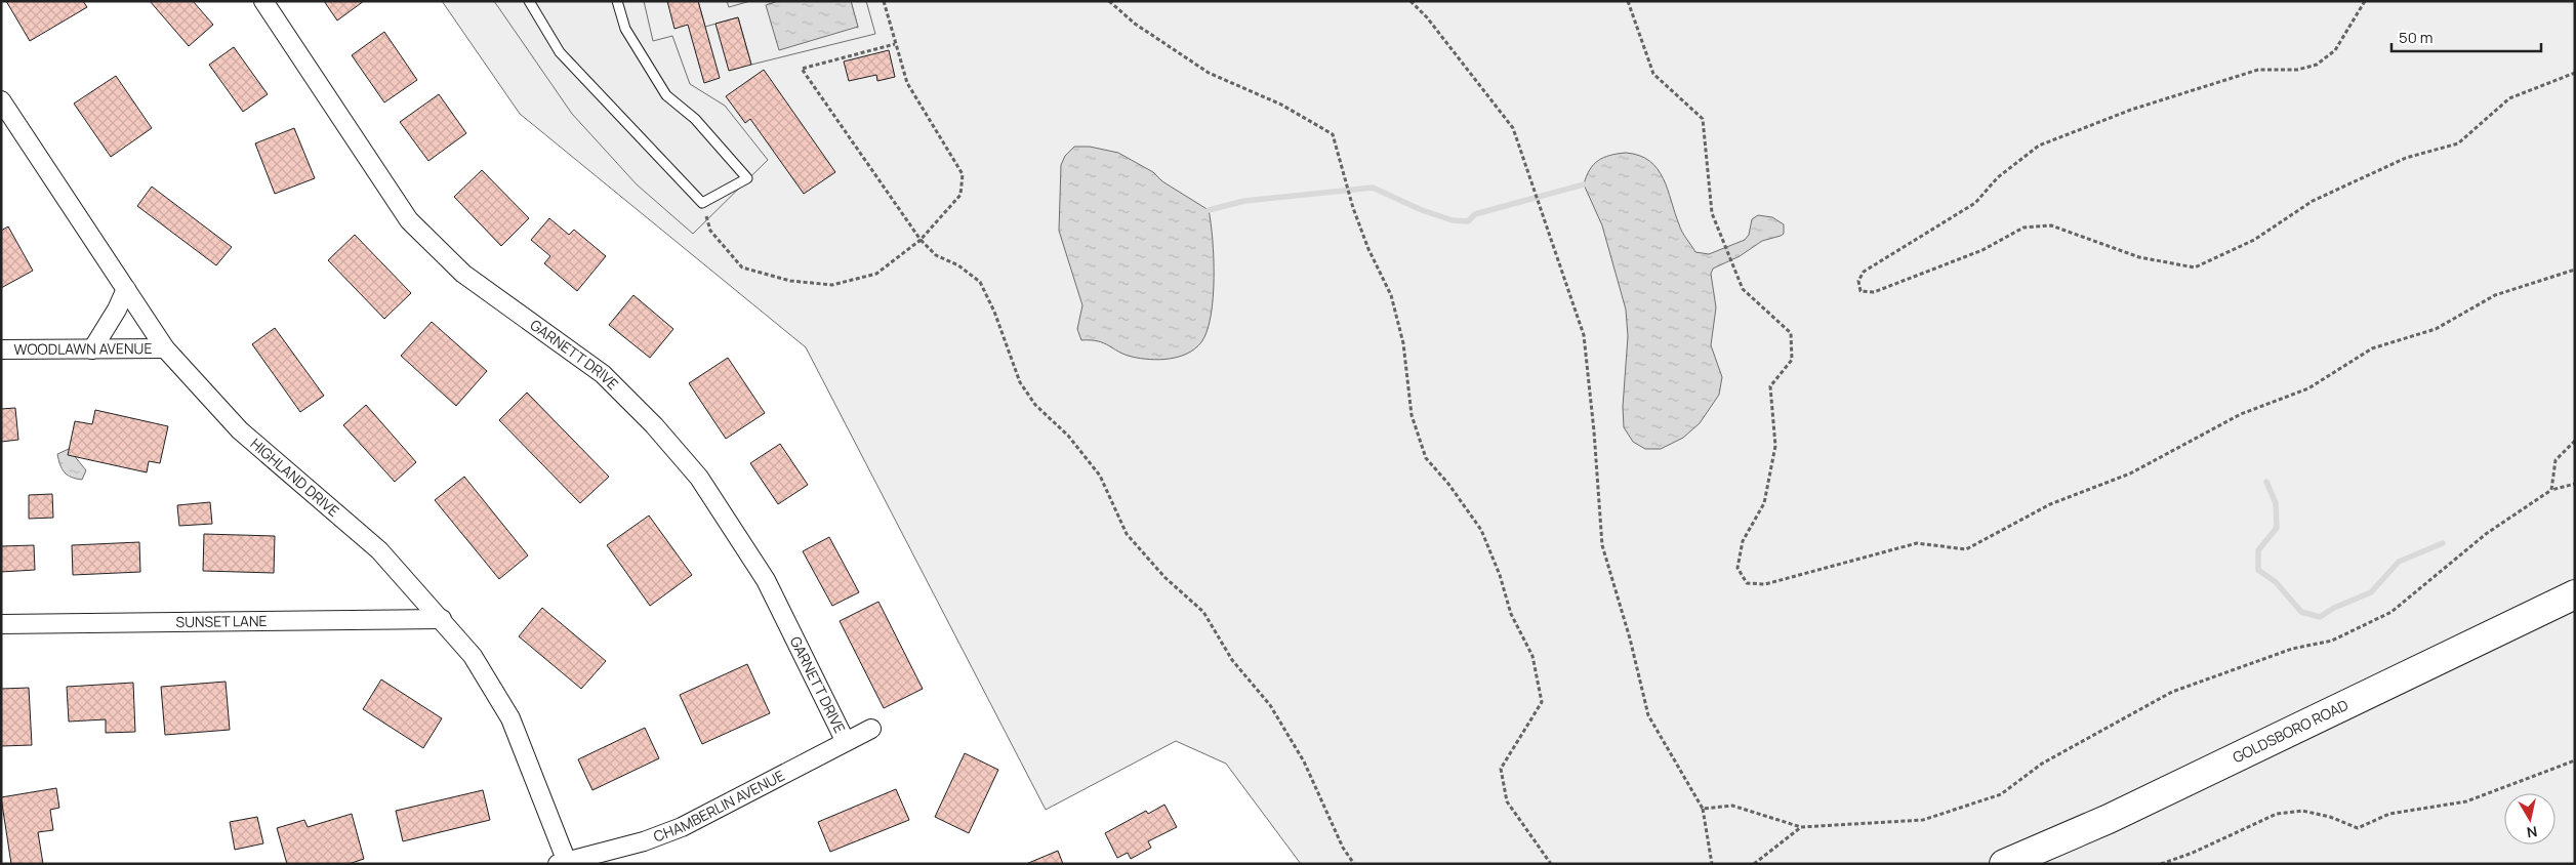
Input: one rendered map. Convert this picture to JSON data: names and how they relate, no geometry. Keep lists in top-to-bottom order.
{
  "streets": {
    "main road": ["GOLDSBORO ROAD"],
    "street": [
      "WOODLAWN AVENUE",
      "GARNETT DRIVE",
      "HIGHLAND DRIVE",
      "SUNSET LANE",
      "CHAMBERLIN AVENUE"
    ]
  },
  "crossings": [
    ["WOODLAWN AVENUE", "HIGHLAND DRIVE"],
    ["GARNETT DRIVE", "CHAMBERLIN AVENUE"],
    ["HIGHLAND DRIVE", "SUNSET LANE"],
    ["HIGHLAND DRIVE", "CHAMBERLIN AVENUE"]
  ],
  "scale_bar": "50 m",
  "north": "bottom"
}
